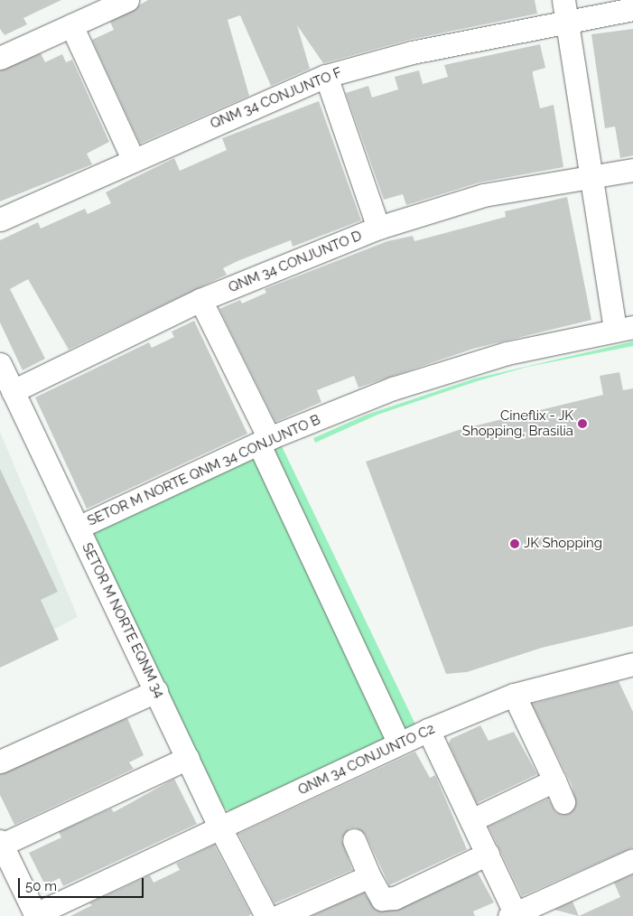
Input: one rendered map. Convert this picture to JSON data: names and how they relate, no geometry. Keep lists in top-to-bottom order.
{
  "streets": {
    "street": [
      "QNM 34 CONJUNTO F",
      "QNM 34 CONJUNTO D",
      "SETOR M NORTE QNM 34 CONJUNTO B",
      "SETOR M NORTE EQNM 34",
      "QNM 34 CONJUNTO C2"
    ]
  },
  "crossings": [
    ["QNM 34 CONJUNTO D", "SETOR M NORTE EQNM 34"],
    ["SETOR M NORTE QNM 34 CONJUNTO B", "SETOR M NORTE EQNM 34"],
    ["SETOR M NORTE EQNM 34", "QNM 34 CONJUNTO C2"]
  ],
  "places": ["Cineflix - JK Shopping, Brasilia", "JK Shopping"],
  "scale_bar": "50 m"
}
